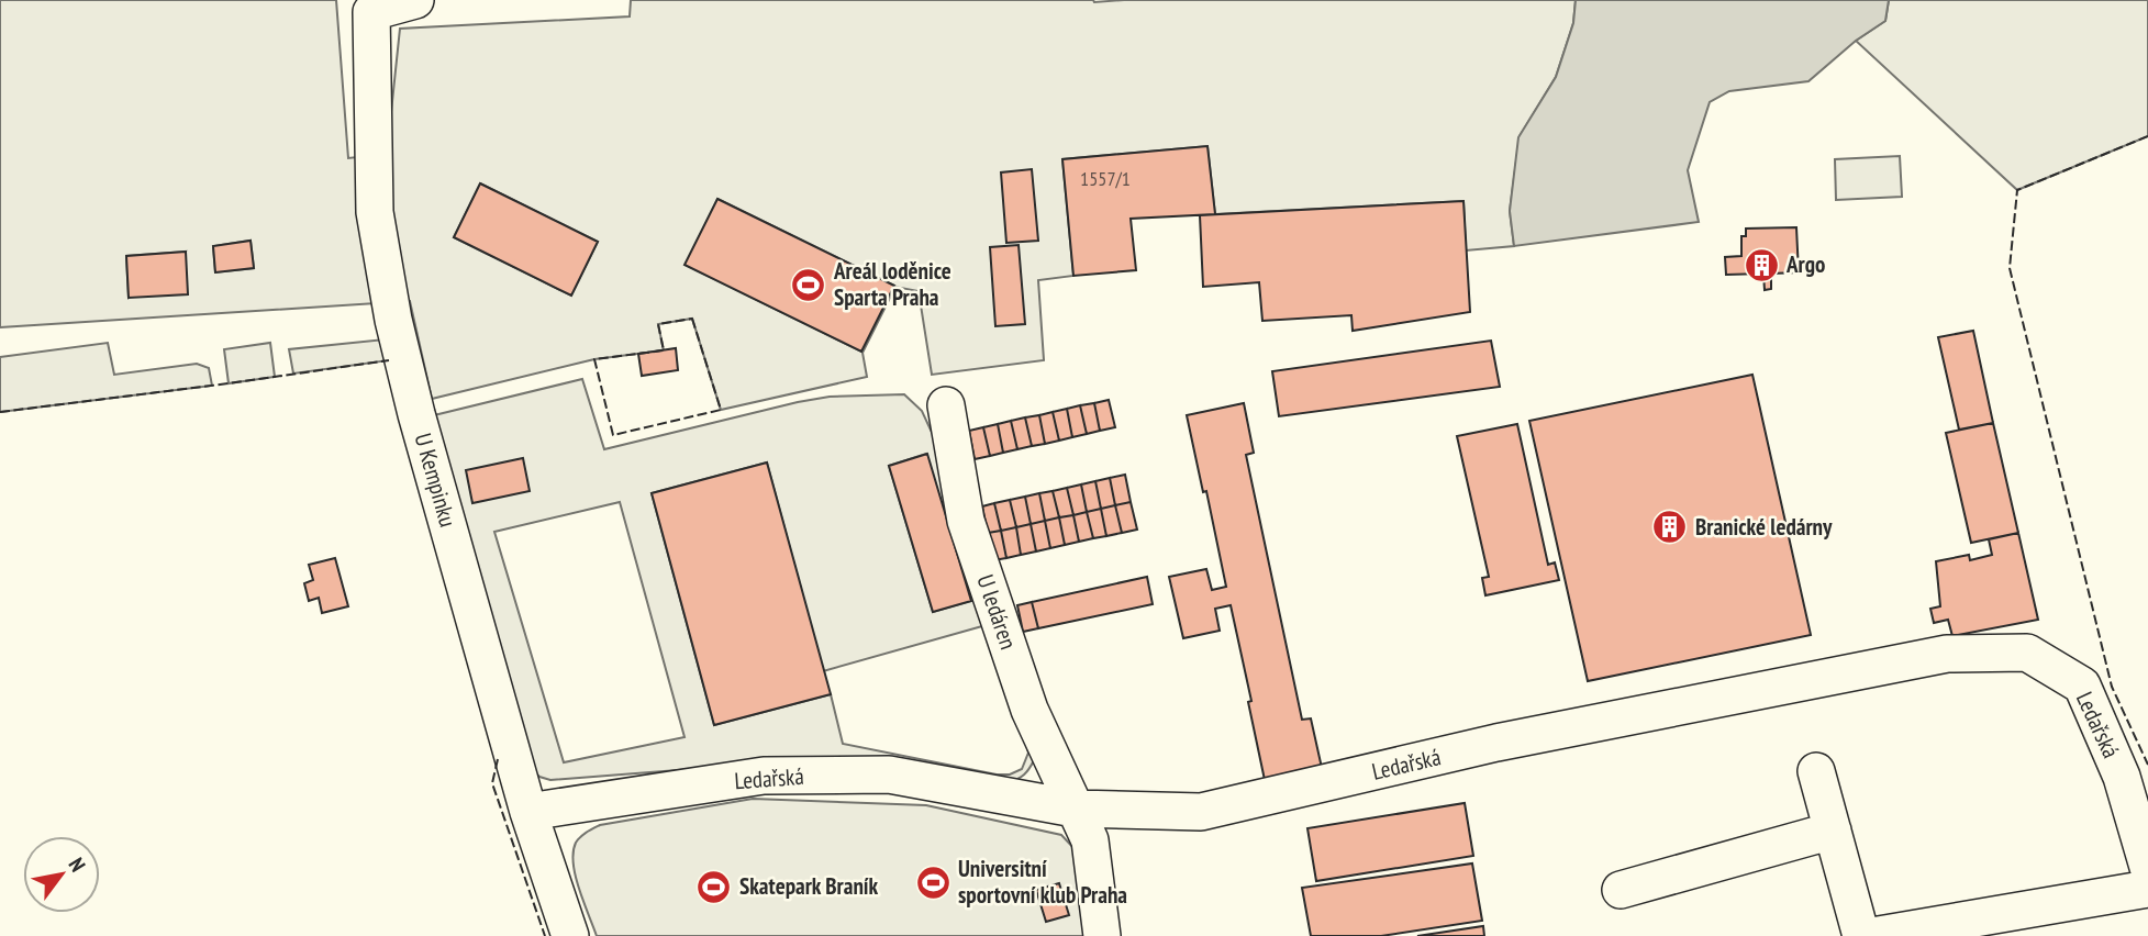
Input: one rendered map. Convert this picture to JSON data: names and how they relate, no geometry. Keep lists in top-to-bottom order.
{
  "streets": {
    "street": ["U Kempinku", "U ledáren", "Ledařská"]
  },
  "crossings": [
    ["U Kempinku", "Ledařská"],
    ["U ledáren", "Ledařská"]
  ],
  "places": {
    "building": ["Argo", "Branické ledárny"],
    "sports": ["Areál loděnice Sparta Praha", "Universitní sportovní klub Praha", "Skatepark Braník"]
  },
  "house_numbers": ["1557/1"],
  "north": "top right"
}
